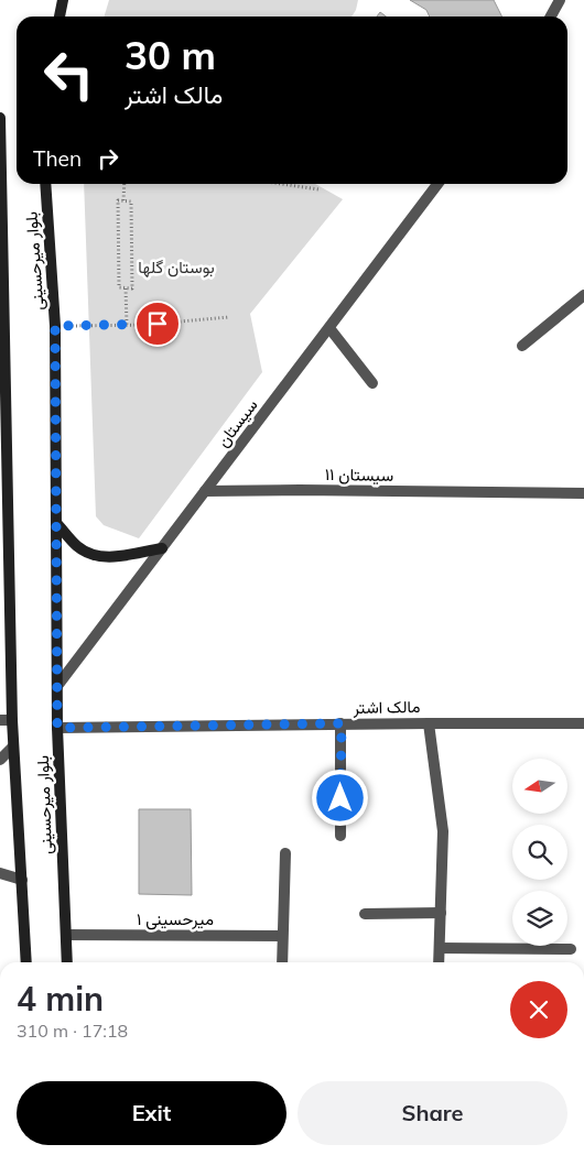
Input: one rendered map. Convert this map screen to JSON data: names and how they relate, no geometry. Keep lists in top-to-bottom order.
{
  "streets": {
    "main road": ["بلوار میرحسینی"],
    "street": [
      "سیستان",
      "سیستان ۱۱",
      "مالک اشتر",
      "میرحسینی ۱"
    ]
  },
  "crossings": [
    ["بلوار میرحسینی", "سیستان"],
    ["بلوار میرحسینی", "مالک اشتر"],
    ["بلوار میرحسینی", "میرحسینی ۱"],
    ["سیستان", "سیستان ۱۱"]
  ],
  "parks": ["بوستان گلها"],
  "north": "left",
  "page": {
    "turn": ["30 m", "مالک اشتر"],
    "then": "Then",
    "heading": ["4 min", "310 m · 17:18"],
    "buttons": ["Exit", "Share"]
  }
}
